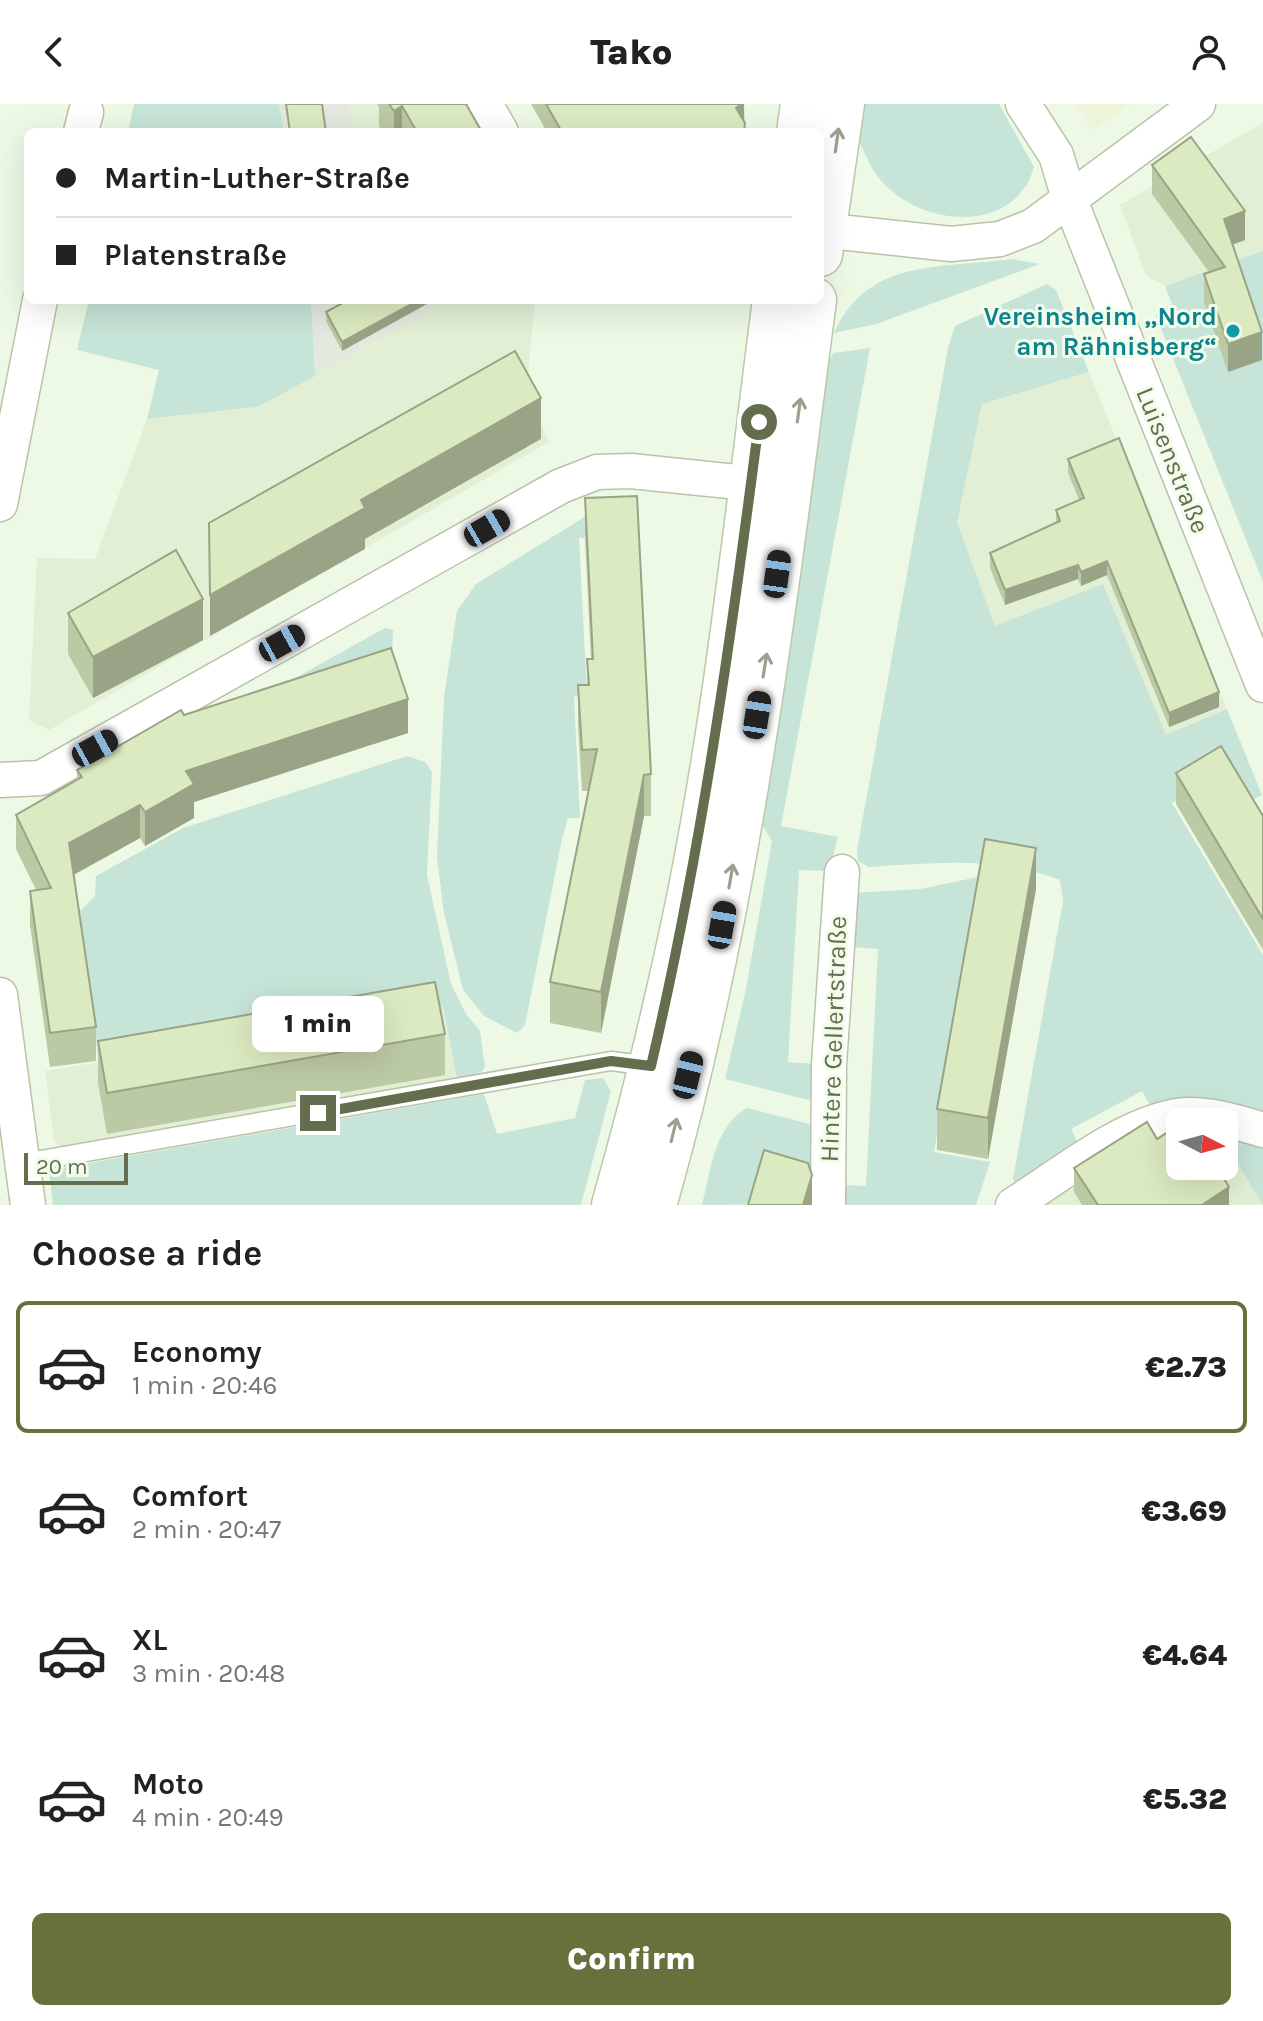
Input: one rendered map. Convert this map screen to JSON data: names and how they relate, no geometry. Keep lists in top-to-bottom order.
{
  "streets": {
    "street": ["Luisenstraße", "Hintere Gellertstraße"]
  },
  "places": ["Vereinsheim „Nord am Rähnisberg“"],
  "scale_bar": "20 m",
  "north": "right",
  "page": {
    "header": "Tako",
    "banner": ["Martin-Luther-Straße", "Platenstraße"],
    "bubble": "1 min",
    "scale": "20 m",
    "heading": "Choose a ride",
    "list": [
      {
        "name": "Economy",
        "note": "1 min · 20:46",
        "value": "€2.73"
      },
      {
        "name": "Comfort",
        "note": "2 min · 20:47",
        "value": "€3.69"
      },
      {
        "name": "XL",
        "note": "3 min · 20:48",
        "value": "€4.64"
      },
      {
        "name": "Moto",
        "note": "4 min · 20:49",
        "value": "€5.32"
      }
    ],
    "buttons": "Confirm"
  }
}
